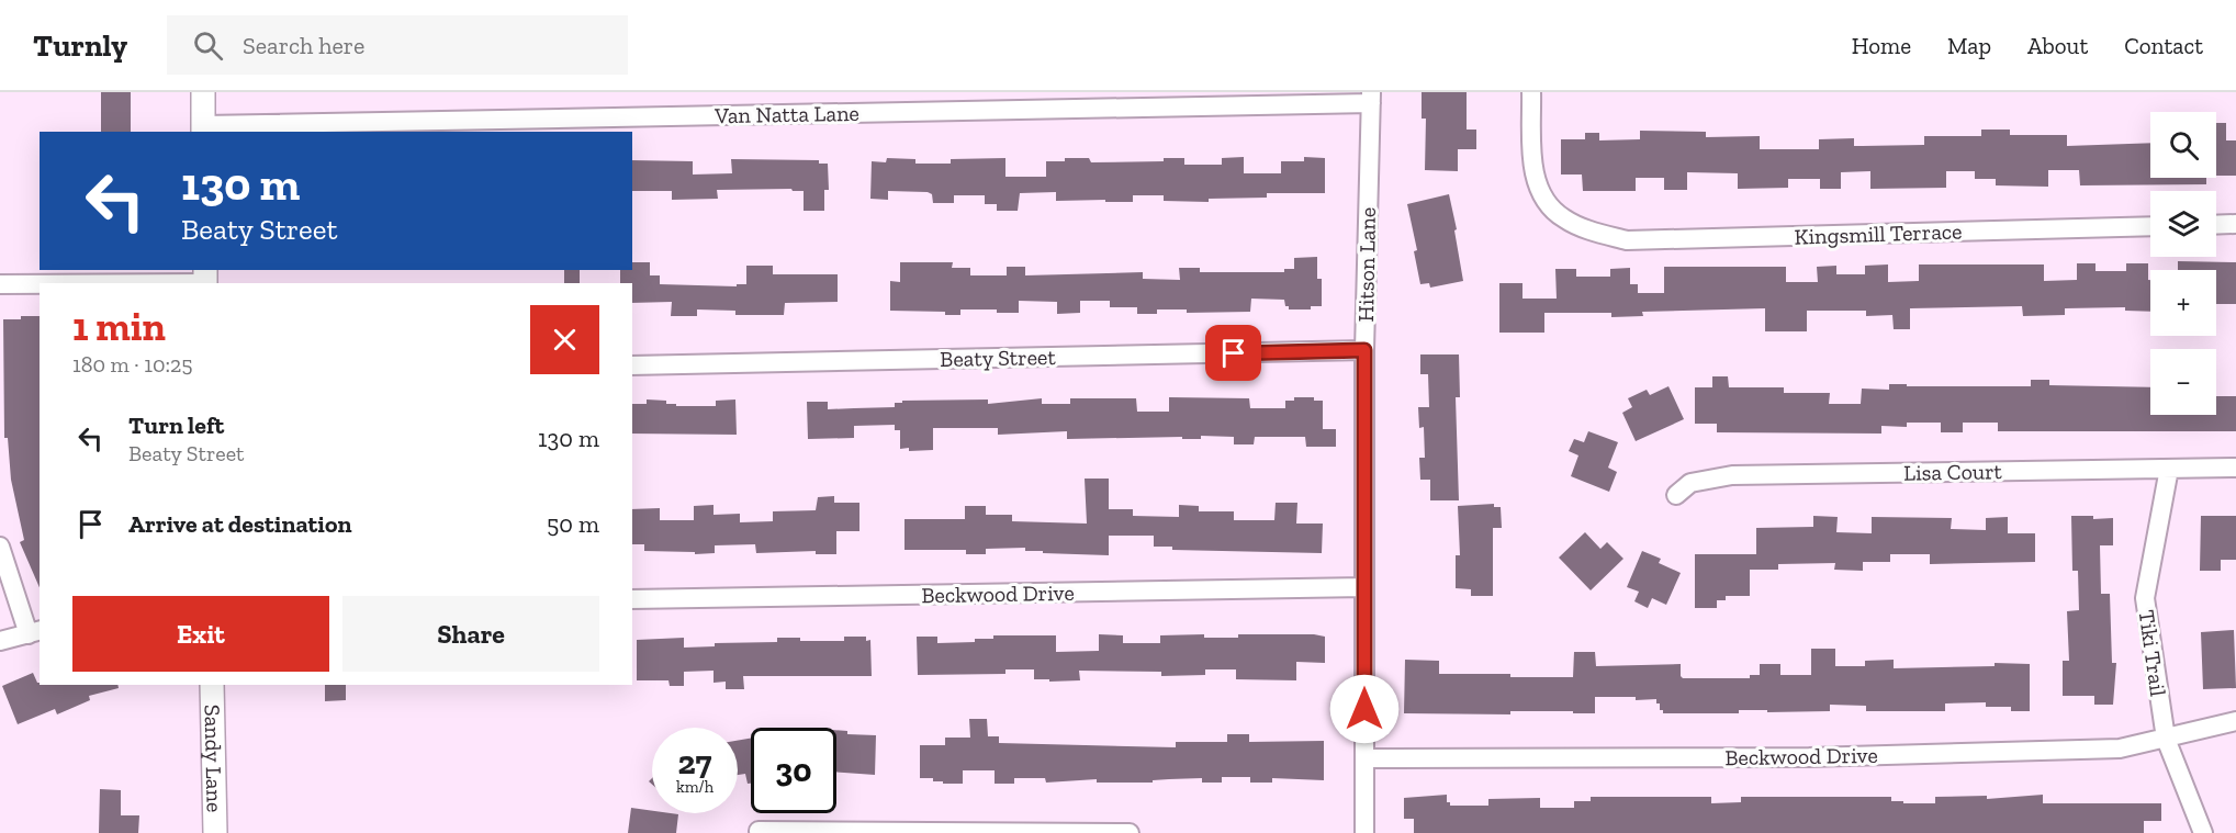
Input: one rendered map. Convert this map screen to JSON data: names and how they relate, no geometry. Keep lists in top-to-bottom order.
{
  "streets": {
    "street": [
      "Van Natta Lane",
      "Kingsmill Terrace",
      "Hitson Lane",
      "Beaty Street",
      "Lisa Court",
      "Beckwood Drive",
      "Tiki Trail",
      "Sandy Lane"
    ]
  },
  "crossings": [
    ["Van Natta Lane", "Hitson Lane"],
    ["Hitson Lane", "Beaty Street"],
    ["Hitson Lane", "Beckwood Drive"],
    ["Lisa Court", "Tiki Trail"],
    ["Beckwood Drive", "Tiki Trail"]
  ],
  "page": {
    "header": "Turnly",
    "search": "Search here",
    "nav": [
      "Home",
      "Map",
      "About",
      "Contact"
    ],
    "map_buttons": ["+", "−"],
    "turn": ["130 m", "Beaty Street"],
    "heading": ["1 min", "180 m · 10:25"],
    "list": [
      {
        "name": "Turn left",
        "note": "Beaty Street",
        "value": "130 m"
      },
      {
        "name": "Arrive at destination",
        "value": "50 m"
      }
    ],
    "buttons": ["Exit", "Share"],
    "speed": "27 km/h",
    "limit": "30"
  }
}
